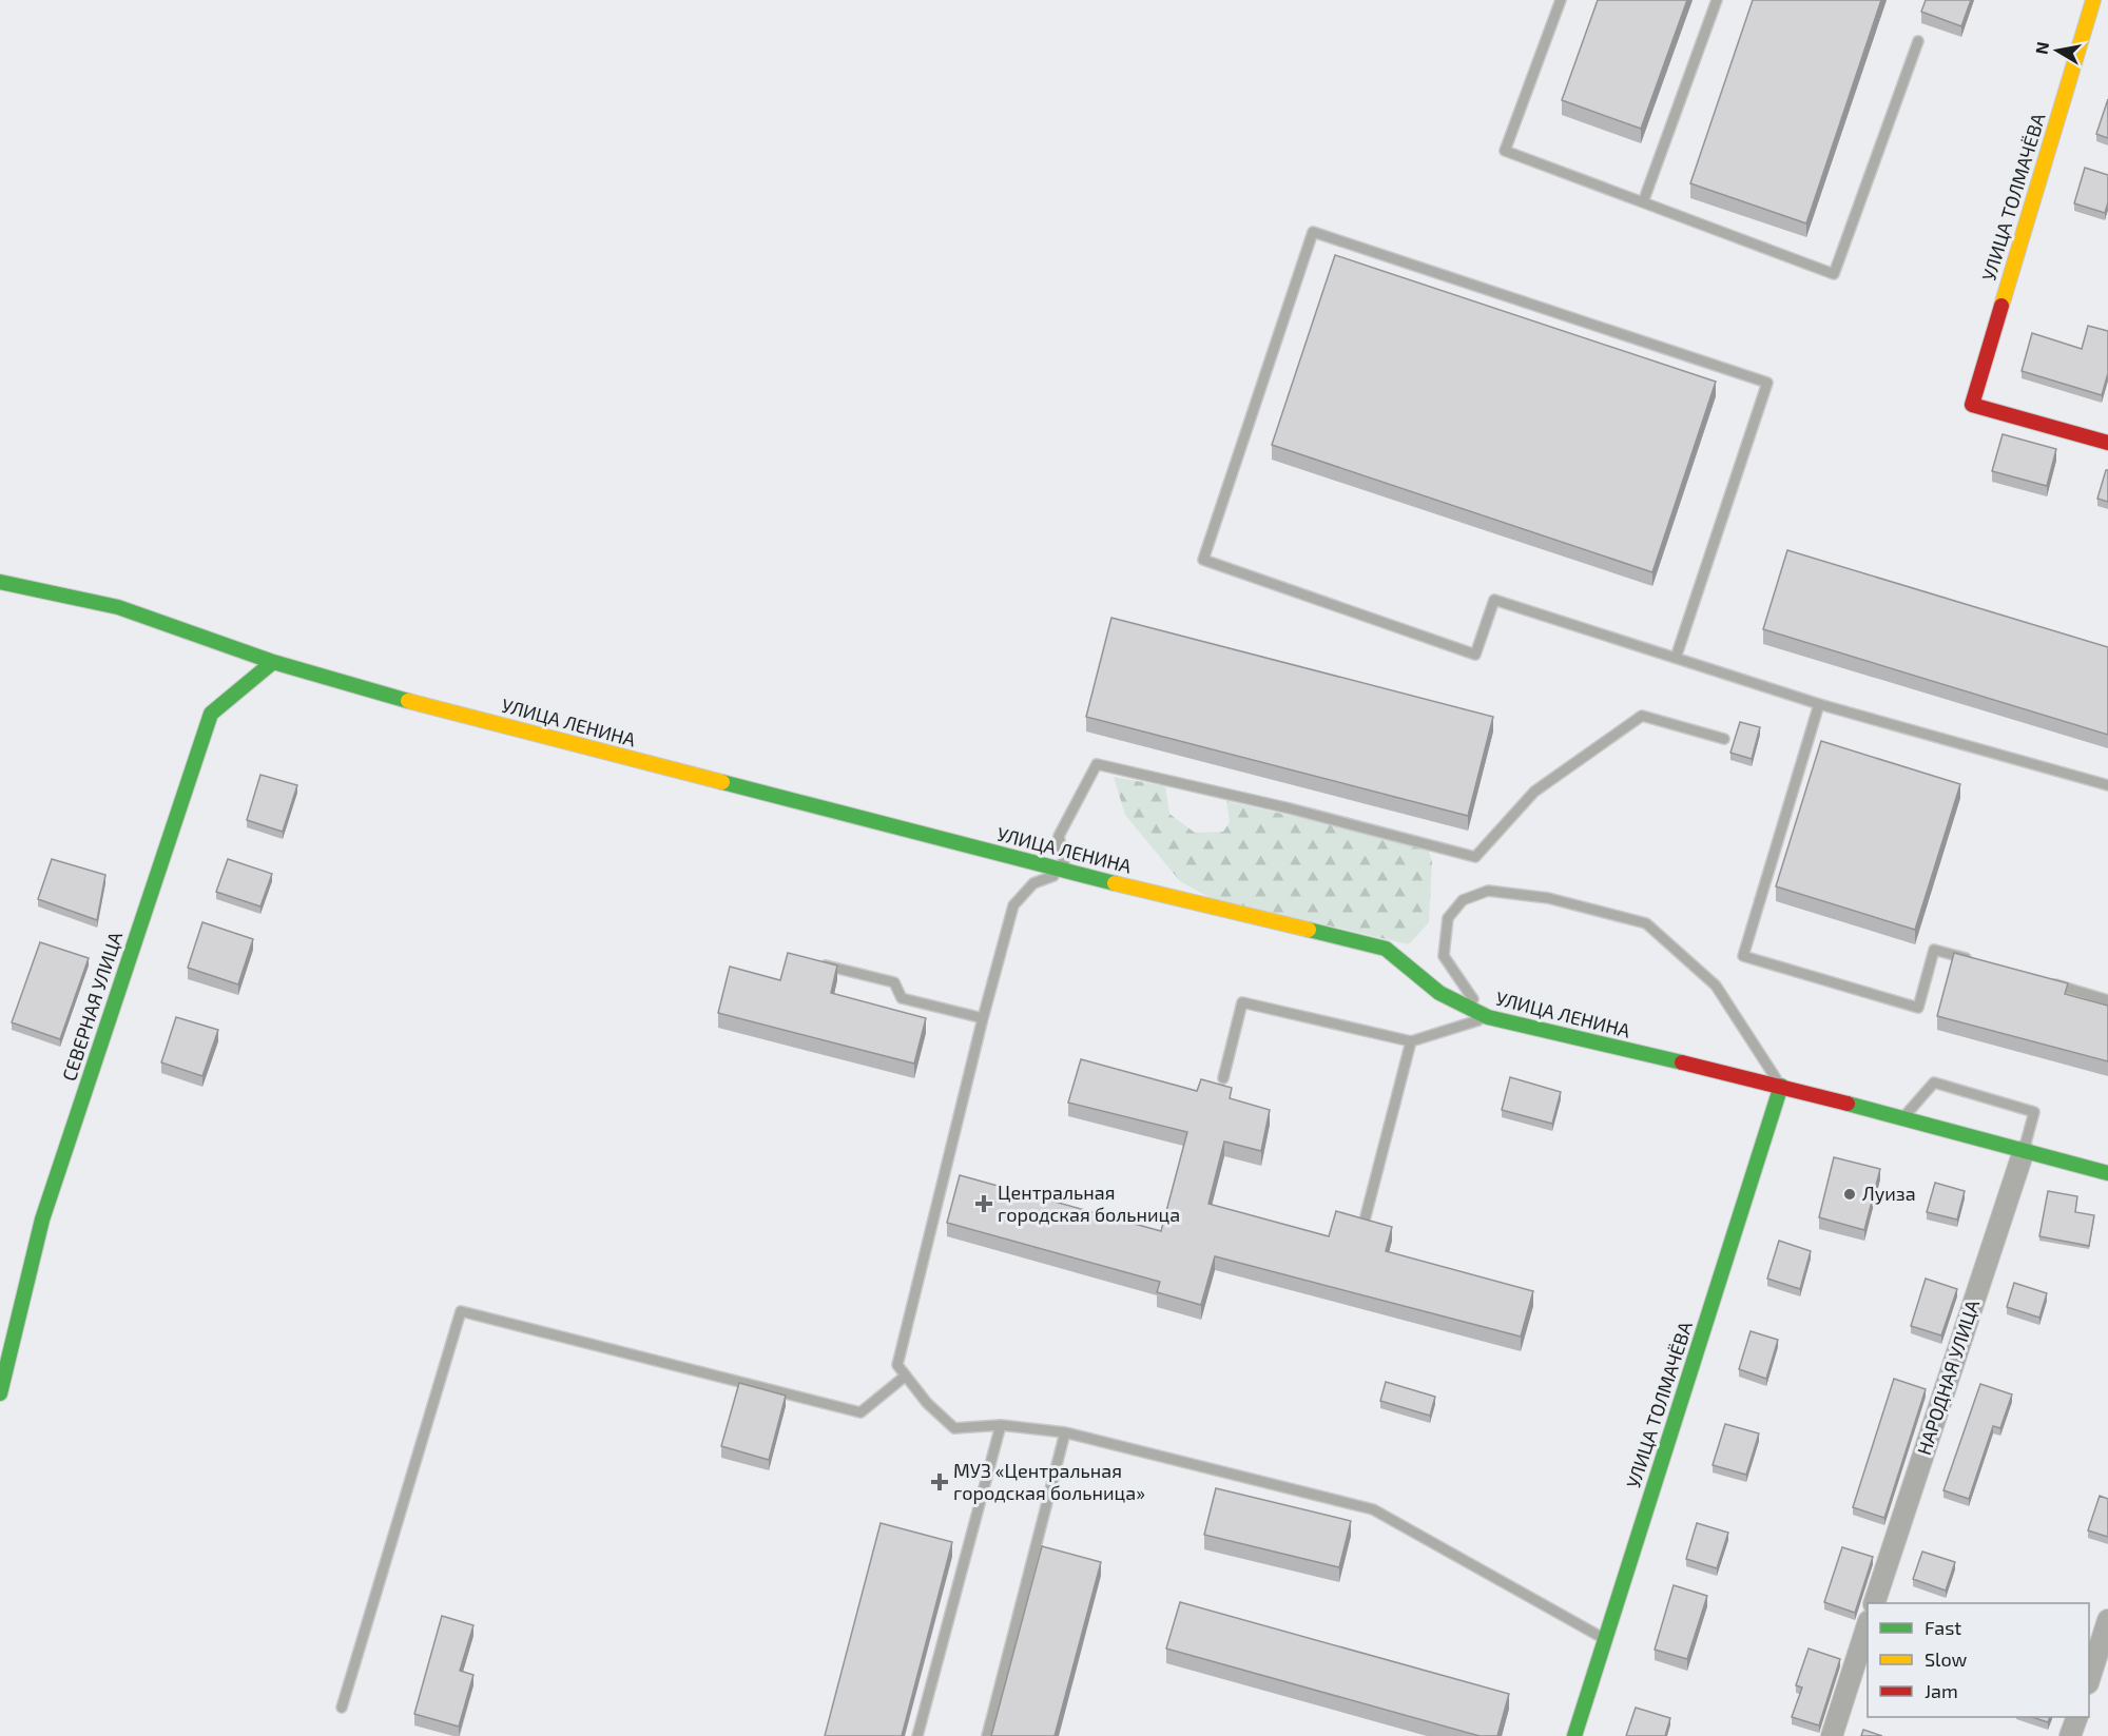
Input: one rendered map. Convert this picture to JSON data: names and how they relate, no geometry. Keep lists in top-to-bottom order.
{
  "streets": {
    "street": [
      "УЛИЦА ТОЛМАЧЁВА",
      "УЛИЦА ЛЕНИНА",
      "СЕВЕРНАЯ УЛИЦА",
      "НАРОДНАЯ УЛИЦА"
    ]
  },
  "crossings": [
    ["УЛИЦА ТОЛМАЧЁВА", "УЛИЦА ЛЕНИНА"],
    ["УЛИЦА ЛЕНИНА", "СЕВЕРНАЯ УЛИЦА"],
    ["УЛИЦА ЛЕНИНА", "НАРОДНАЯ УЛИЦА"]
  ],
  "places": {
    "other": ["Луиза"],
    "health": ["Центральная городская больница", "МУЗ «Центральная городская больница»"]
  },
  "legend": ["Fast", "Slow", "Jam"],
  "north": "left"
}
